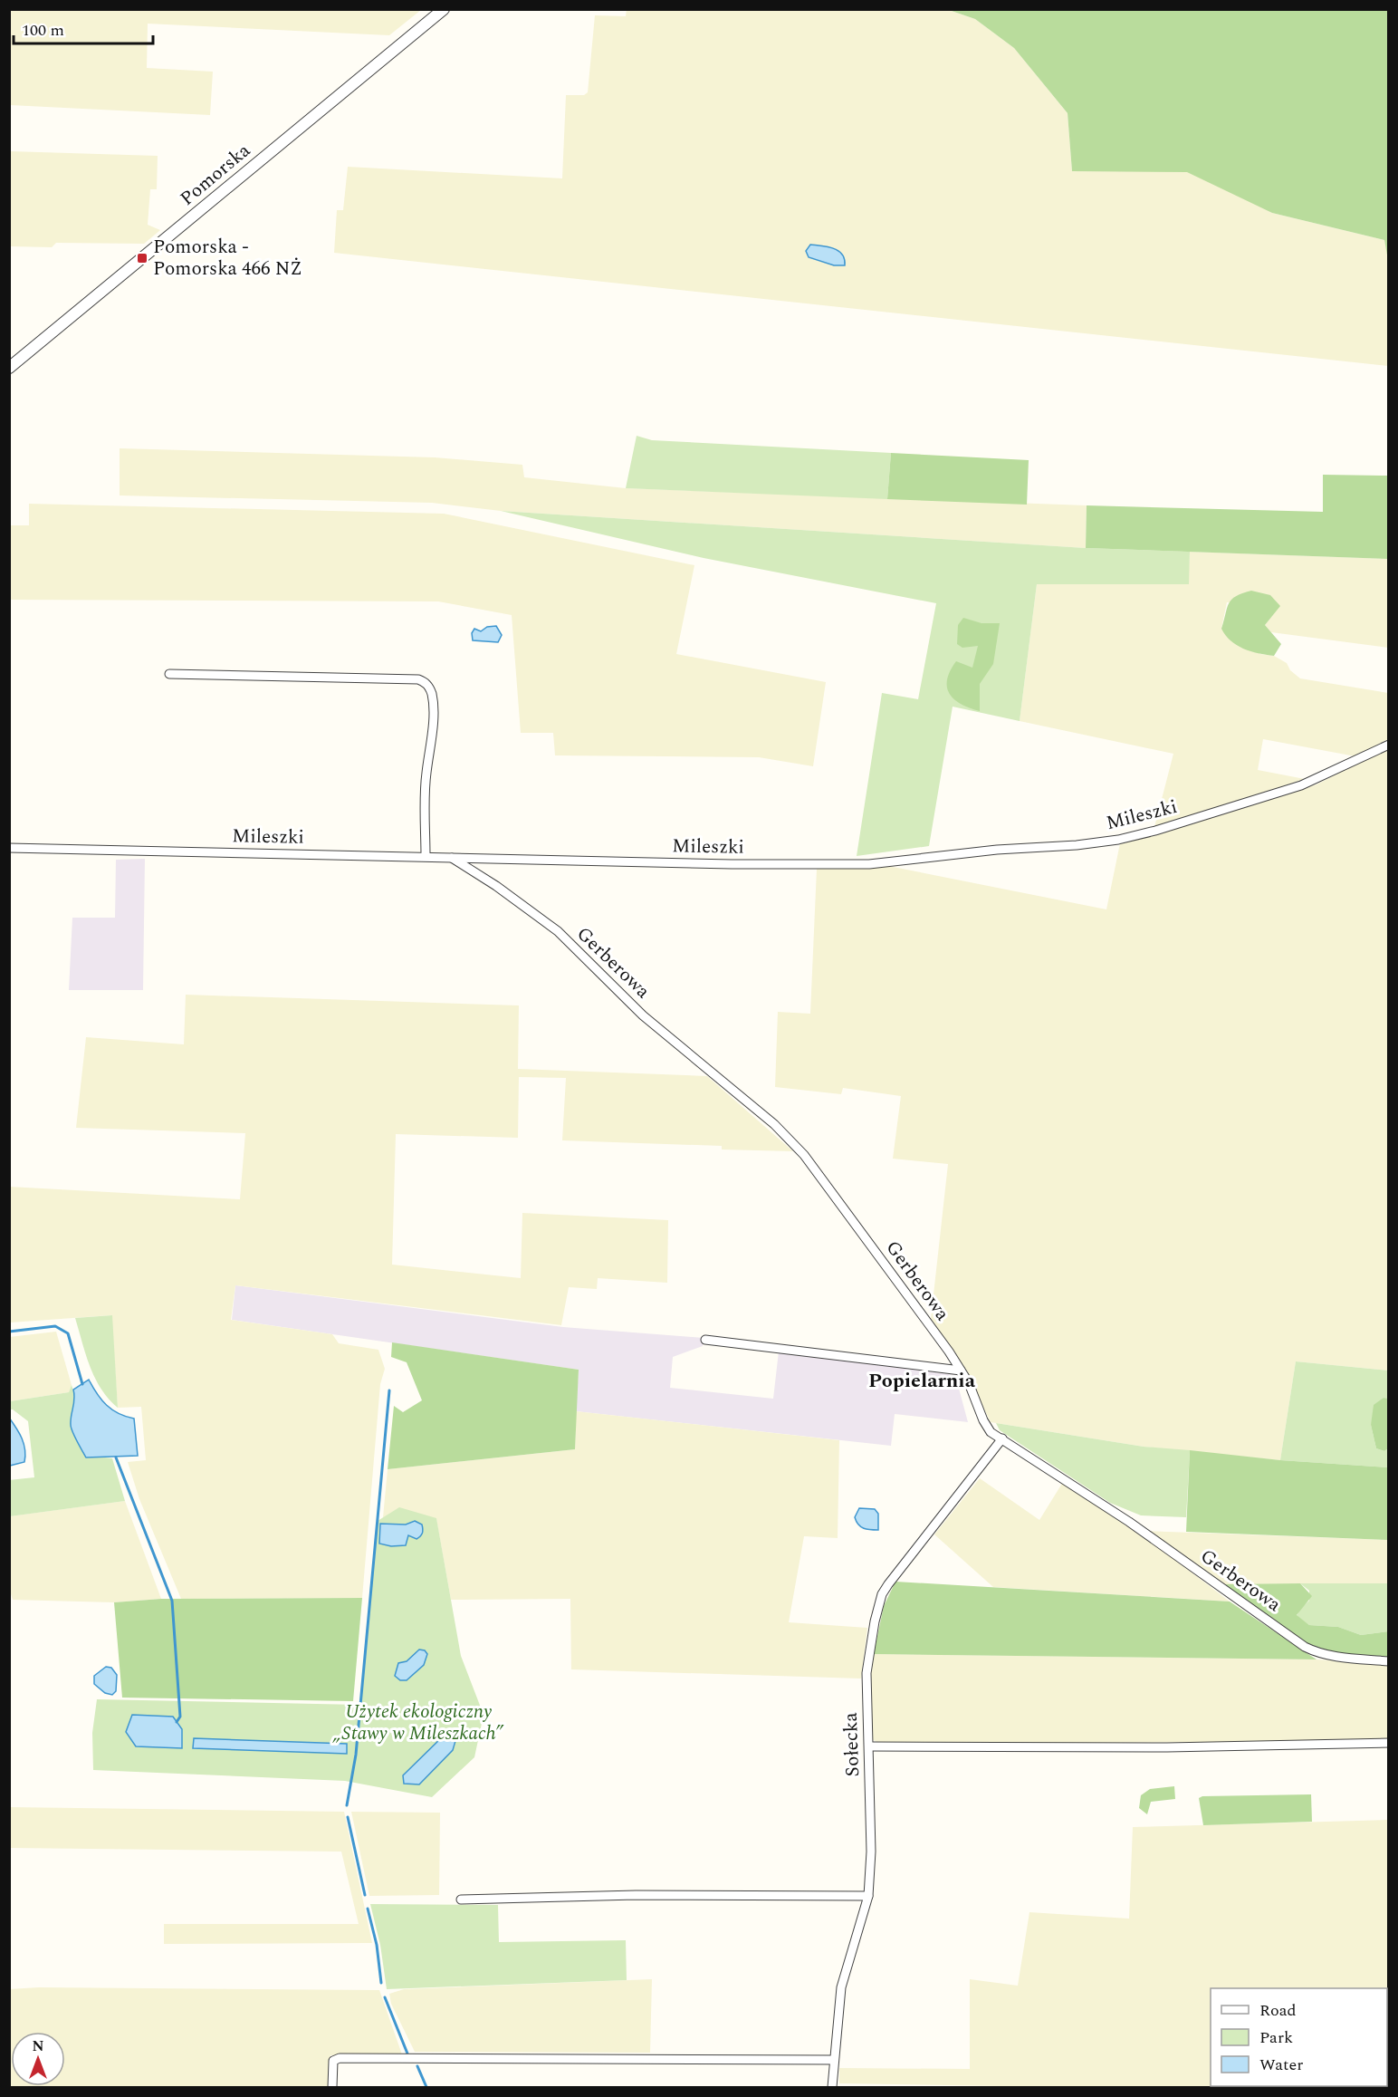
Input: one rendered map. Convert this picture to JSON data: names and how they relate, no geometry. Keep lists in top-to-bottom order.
{
  "streets": {
    "street": [
      "Pomorska",
      "Mileszki",
      "Gerberowa",
      "Sołecka"
    ]
  },
  "crossings": [
    ["Mileszki", "Gerberowa"],
    ["Gerberowa", "Sołecka"]
  ],
  "districts": ["Popielarnia"],
  "parks": ["Użytek ekologiczny „Stawy w Mileszkach”"],
  "places": {
    "transit": ["Pomorska - Pomorska 466 NŻ"]
  },
  "legend": ["Road", "Park", "Water"],
  "scale_bar": "100 m",
  "north": "top"
}
